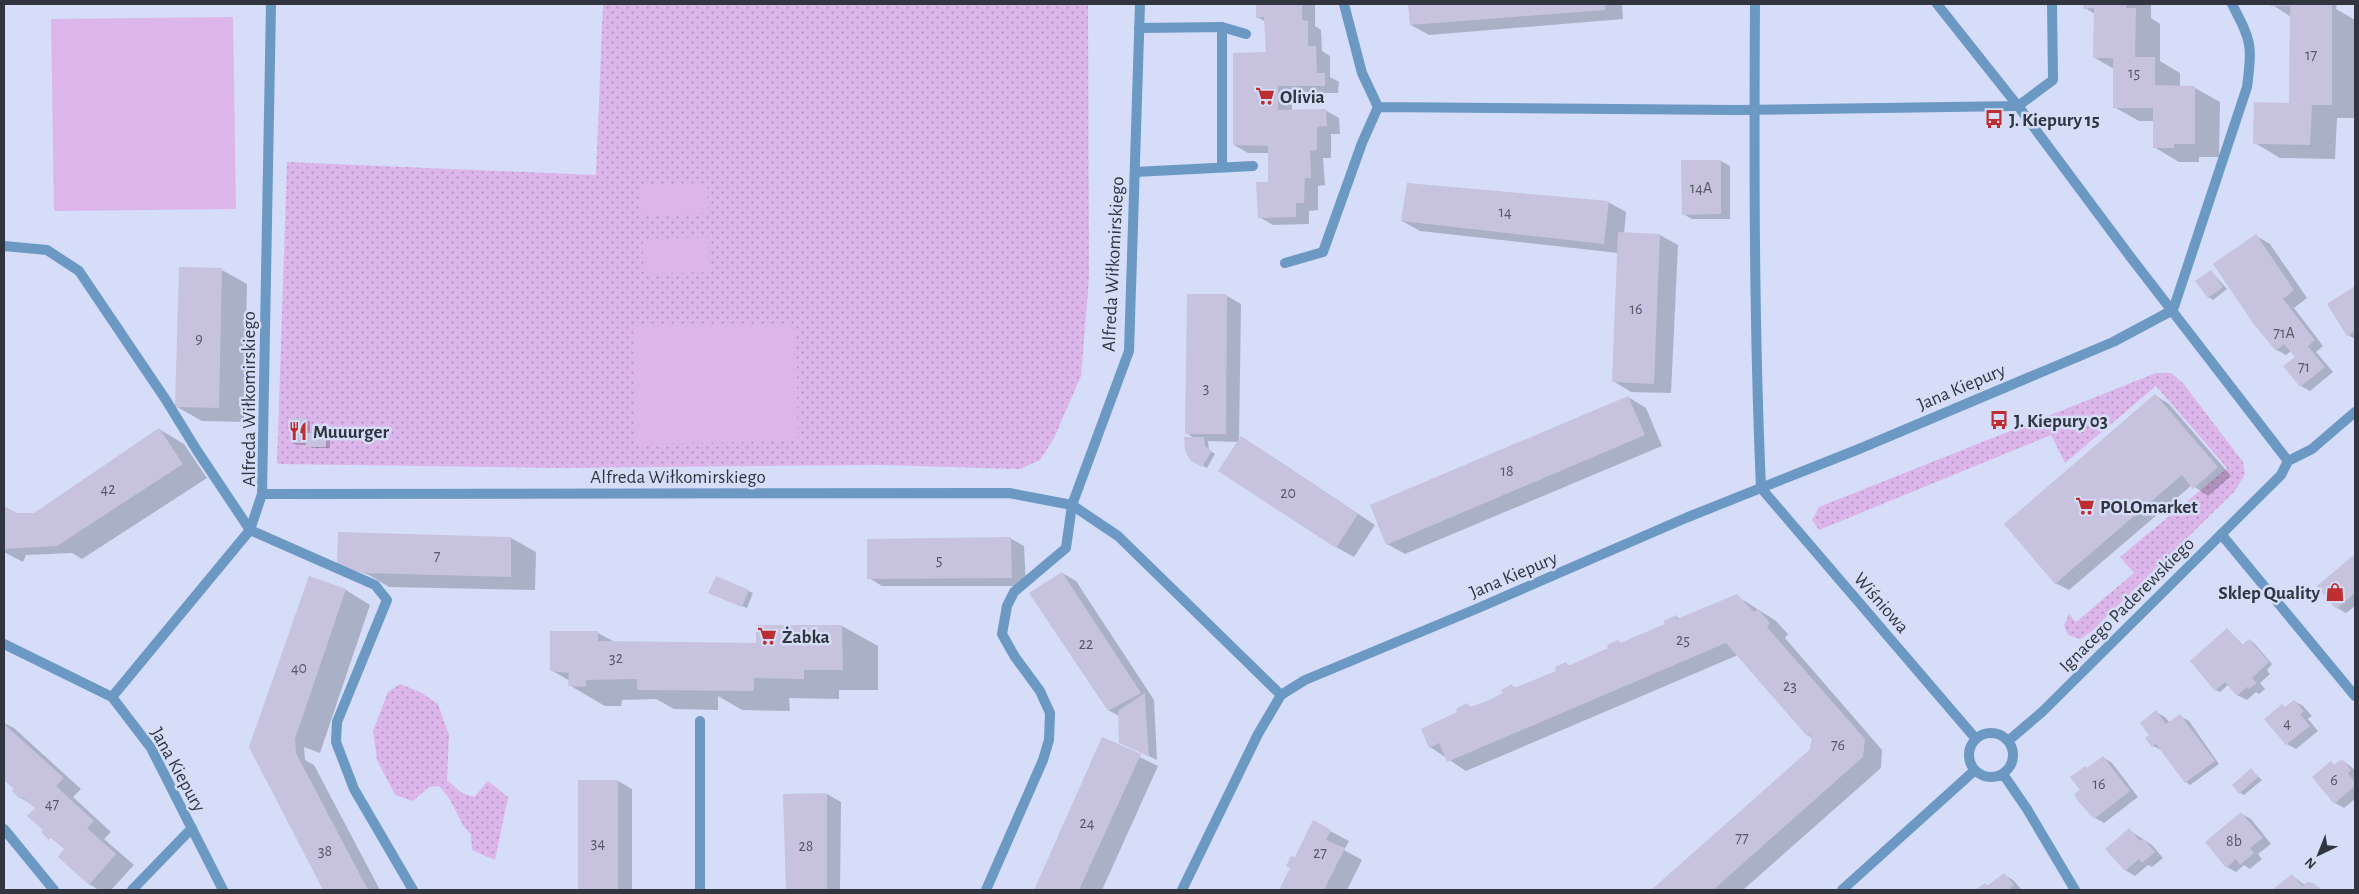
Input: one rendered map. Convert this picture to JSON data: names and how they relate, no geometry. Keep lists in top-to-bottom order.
{
  "streets": {
    "street": [
      "Alfreda Wiłkomirskiego",
      "Jana Kiepury",
      "Wiśniowa",
      "Ignacego Paderewskiego"
    ]
  },
  "crossings": [
    ["Jana Kiepury", "Wiśniowa"],
    ["Wiśniowa", "Ignacego Paderewskiego"]
  ],
  "places": {
    "supermarket": ["Olivia", "POLOmarket", "Żabka"],
    "bus stop": ["J. Kiepury 15", "J. Kiepury 03"],
    "restaurant": ["Muuurger"],
    "shop": ["Sklep Quality"]
  },
  "house_numbers": [
    "17",
    "15",
    "14A",
    "14",
    "16",
    "71A",
    "9",
    "71",
    "3",
    "18",
    "42",
    "20",
    "7",
    "5",
    "25",
    "22",
    "32",
    "40",
    "23",
    "4",
    "76",
    "6",
    "16",
    "47",
    "24",
    "77",
    "8b",
    "34",
    "28",
    "38",
    "27"
  ],
  "north": "bottom left"
}
